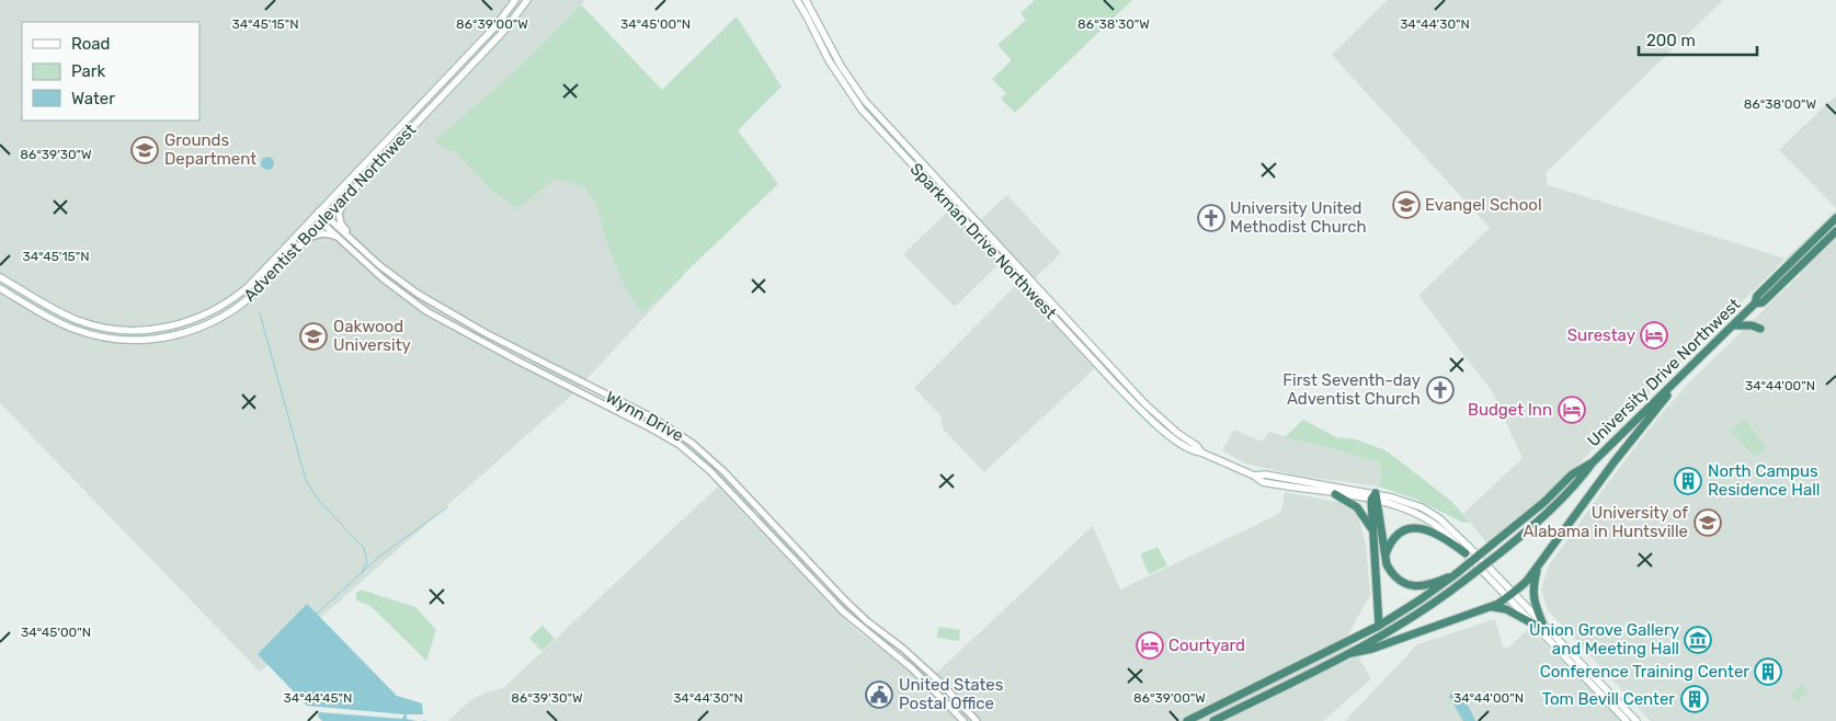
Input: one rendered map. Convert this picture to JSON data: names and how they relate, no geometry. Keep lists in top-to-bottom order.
{
  "streets": {
    "highway": ["University Drive Northwest"],
    "main road": ["Adventist Boulevard Northwest", "Sparkman Drive Northwest"],
    "street": ["Wynn Drive"]
  },
  "crossings": [
    ["Adventist Boulevard Northwest", "Wynn Drive"]
  ],
  "places": {
    "school or university": [
      "Grounds Department",
      "Evangel School",
      "Oakwood University",
      "University of Alabama in Huntsville"
    ],
    "church": ["University United Methodist Church", "First Seventh-day Adventist Church"],
    "hotel": ["Surestay", "Budget Inn", "Courtyard"],
    "building": ["North Campus Residence Hall", "Conference Training Center", "Tom Bevill Center"],
    "museum": ["Union Grove Gallery and Meeting Hall"],
    "public building": ["United States Postal Office"]
  },
  "legend": ["Road", "Park", "Water"],
  "scale_bar": "200 m",
  "coordinates": [
    "34°45'15\"N",
    "34°45'00\"N",
    "34°44'30\"N",
    "86°39'00\"W",
    "86°38'30\"W",
    "86°38'00\"W",
    "86°39'30\"W",
    "34°44'00\"N",
    "34°44'45\"N"
  ]
}
